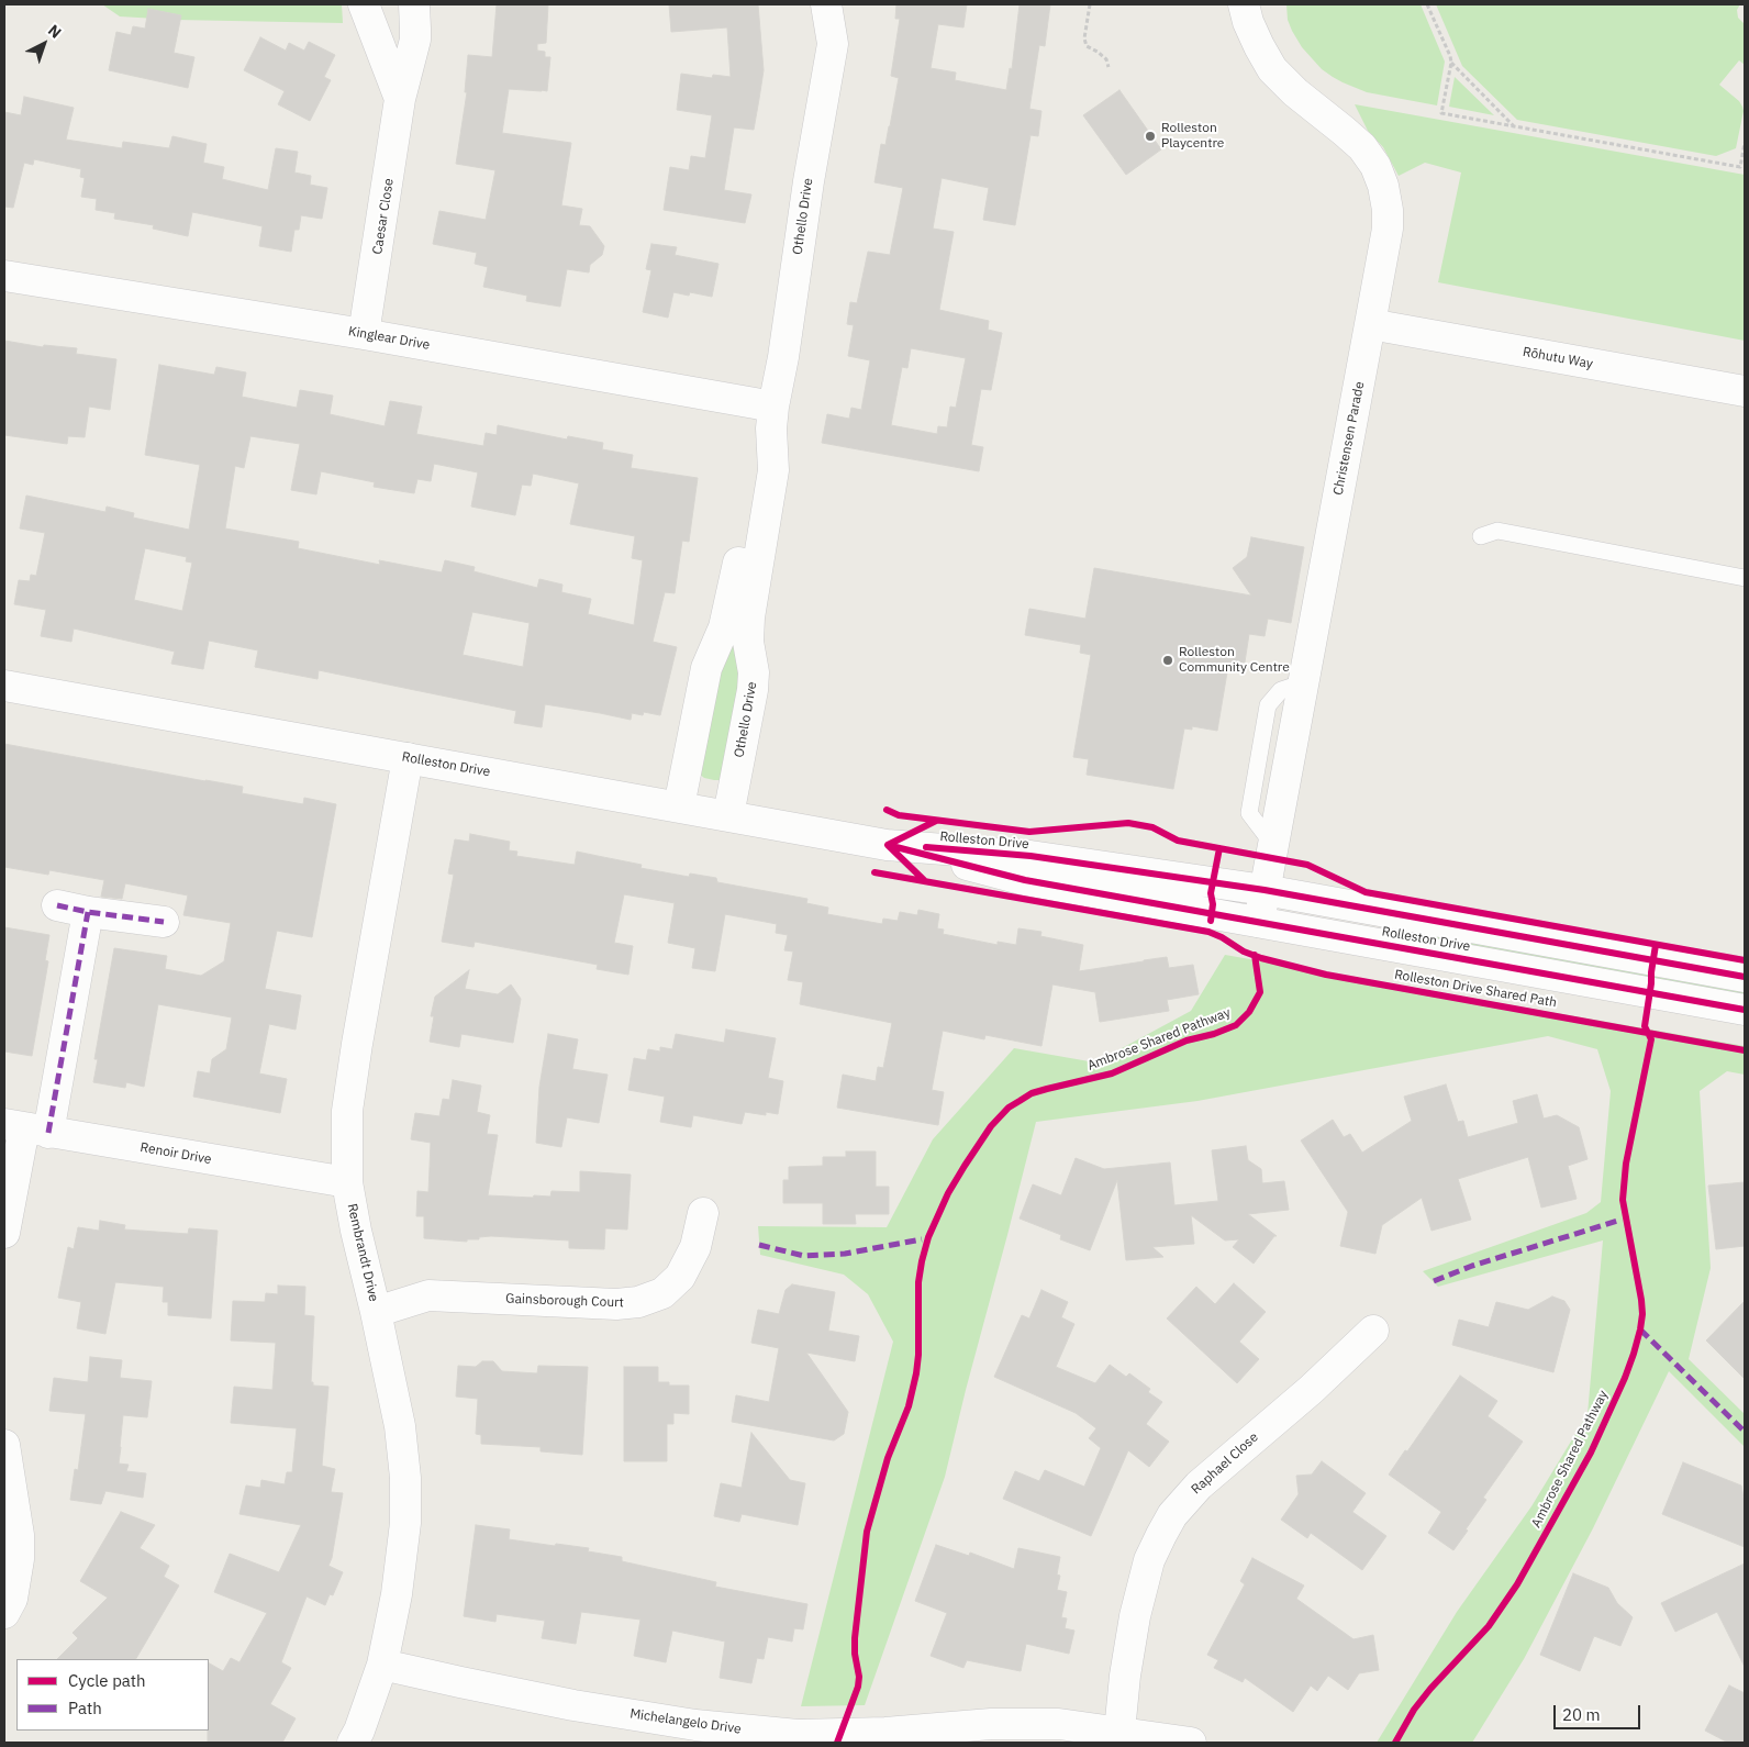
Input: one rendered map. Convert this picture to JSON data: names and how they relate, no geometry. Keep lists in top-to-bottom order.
{
  "streets": {
    "street": [
      "Caesar Close",
      "Othello Drive",
      "Kinglear Drive",
      "Rōhutu Way",
      "Christensen Parade",
      "Rolleston Drive",
      "Renoir Drive",
      "Rembrandt Drive",
      "Gainsborough Court",
      "Raphael Close",
      "Michelangelo Drive"
    ],
    "cycle path": ["Rolleston Drive Shared Path", "Ambrose Shared Pathway"]
  },
  "crossings": [
    ["Caesar Close", "Kinglear Drive"],
    ["Othello Drive", "Kinglear Drive"],
    ["Othello Drive", "Rolleston Drive"],
    ["Rōhutu Way", "Christensen Parade"],
    ["Christensen Parade", "Rolleston Drive"],
    ["Rolleston Drive", "Rembrandt Drive"],
    ["Renoir Drive", "Rembrandt Drive"],
    ["Rembrandt Drive", "Gainsborough Court"],
    ["Rembrandt Drive", "Michelangelo Drive"],
    ["Raphael Close", "Michelangelo Drive"]
  ],
  "places": ["Rolleston Playcentre", "Rolleston Community Centre"],
  "legend": ["Cycle path", "Path"],
  "scale_bar": "20 m",
  "north": "top right"
}
